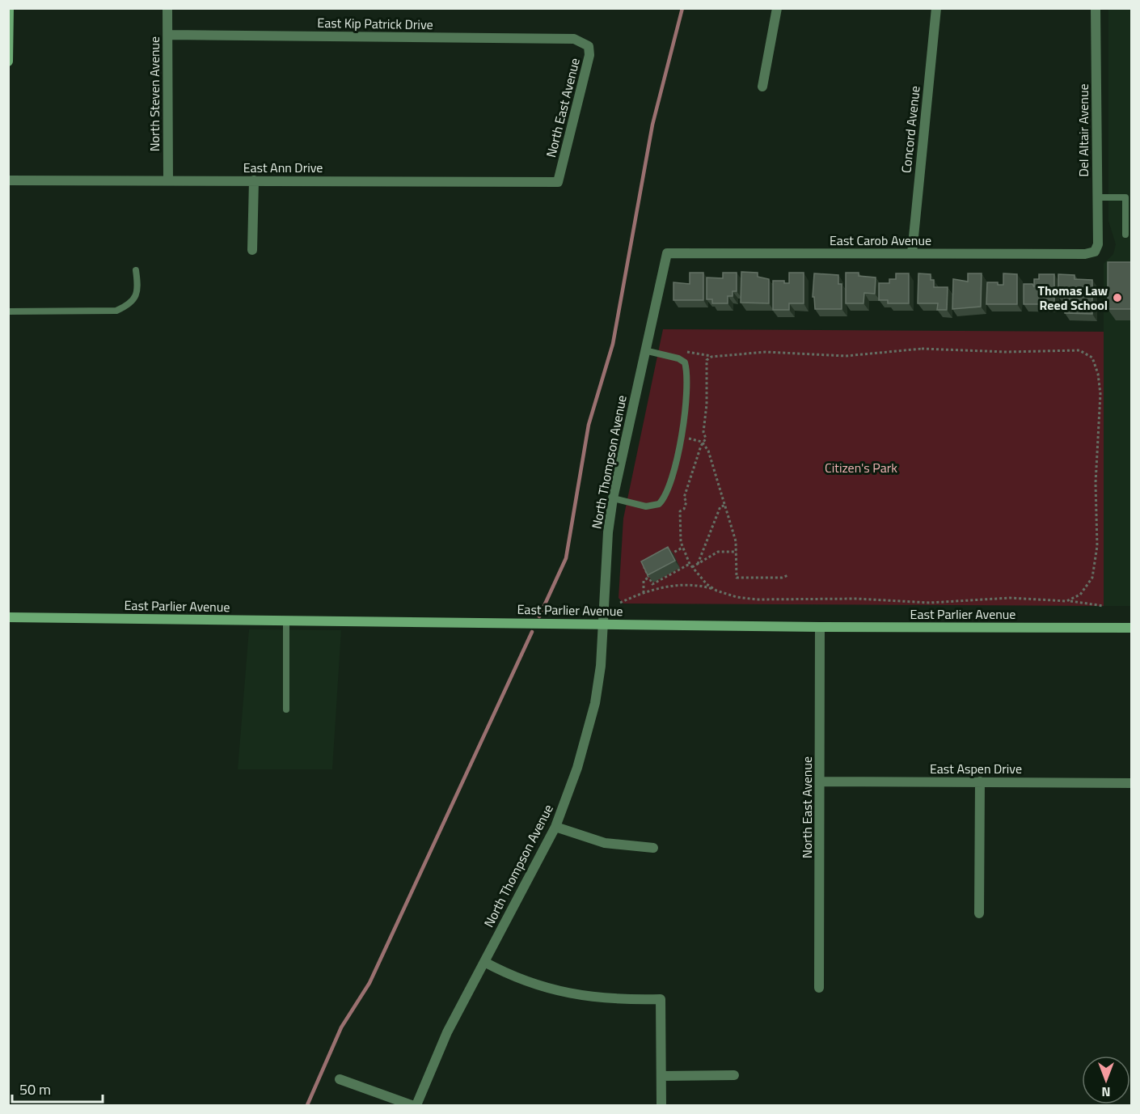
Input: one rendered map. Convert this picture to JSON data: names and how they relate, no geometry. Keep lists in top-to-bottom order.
{
  "streets": {
    "street": [
      "East Kip Patrick Drive",
      "North Steven Avenue",
      "North East Avenue",
      "Concord Avenue",
      "Del Altair Avenue",
      "East Ann Drive",
      "East Carob Avenue",
      "North Thompson Avenue",
      "East Parlier Avenue",
      "East Aspen Drive"
    ]
  },
  "crossings": [
    ["East Kip Patrick Drive", "North Steven Avenue"],
    ["East Kip Patrick Drive", "North East Avenue"],
    ["North Steven Avenue", "East Ann Drive"],
    ["North East Avenue", "East Ann Drive"],
    ["North East Avenue", "East Parlier Avenue"],
    ["North East Avenue", "East Aspen Drive"],
    ["Concord Avenue", "East Carob Avenue"],
    ["Del Altair Avenue", "East Carob Avenue"],
    ["East Carob Avenue", "North Thompson Avenue"],
    ["North Thompson Avenue", "East Parlier Avenue"]
  ],
  "parks": ["Citizen's Park"],
  "places": ["Thomas Law Reed School"],
  "scale_bar": "50 m",
  "north": "bottom"
}
